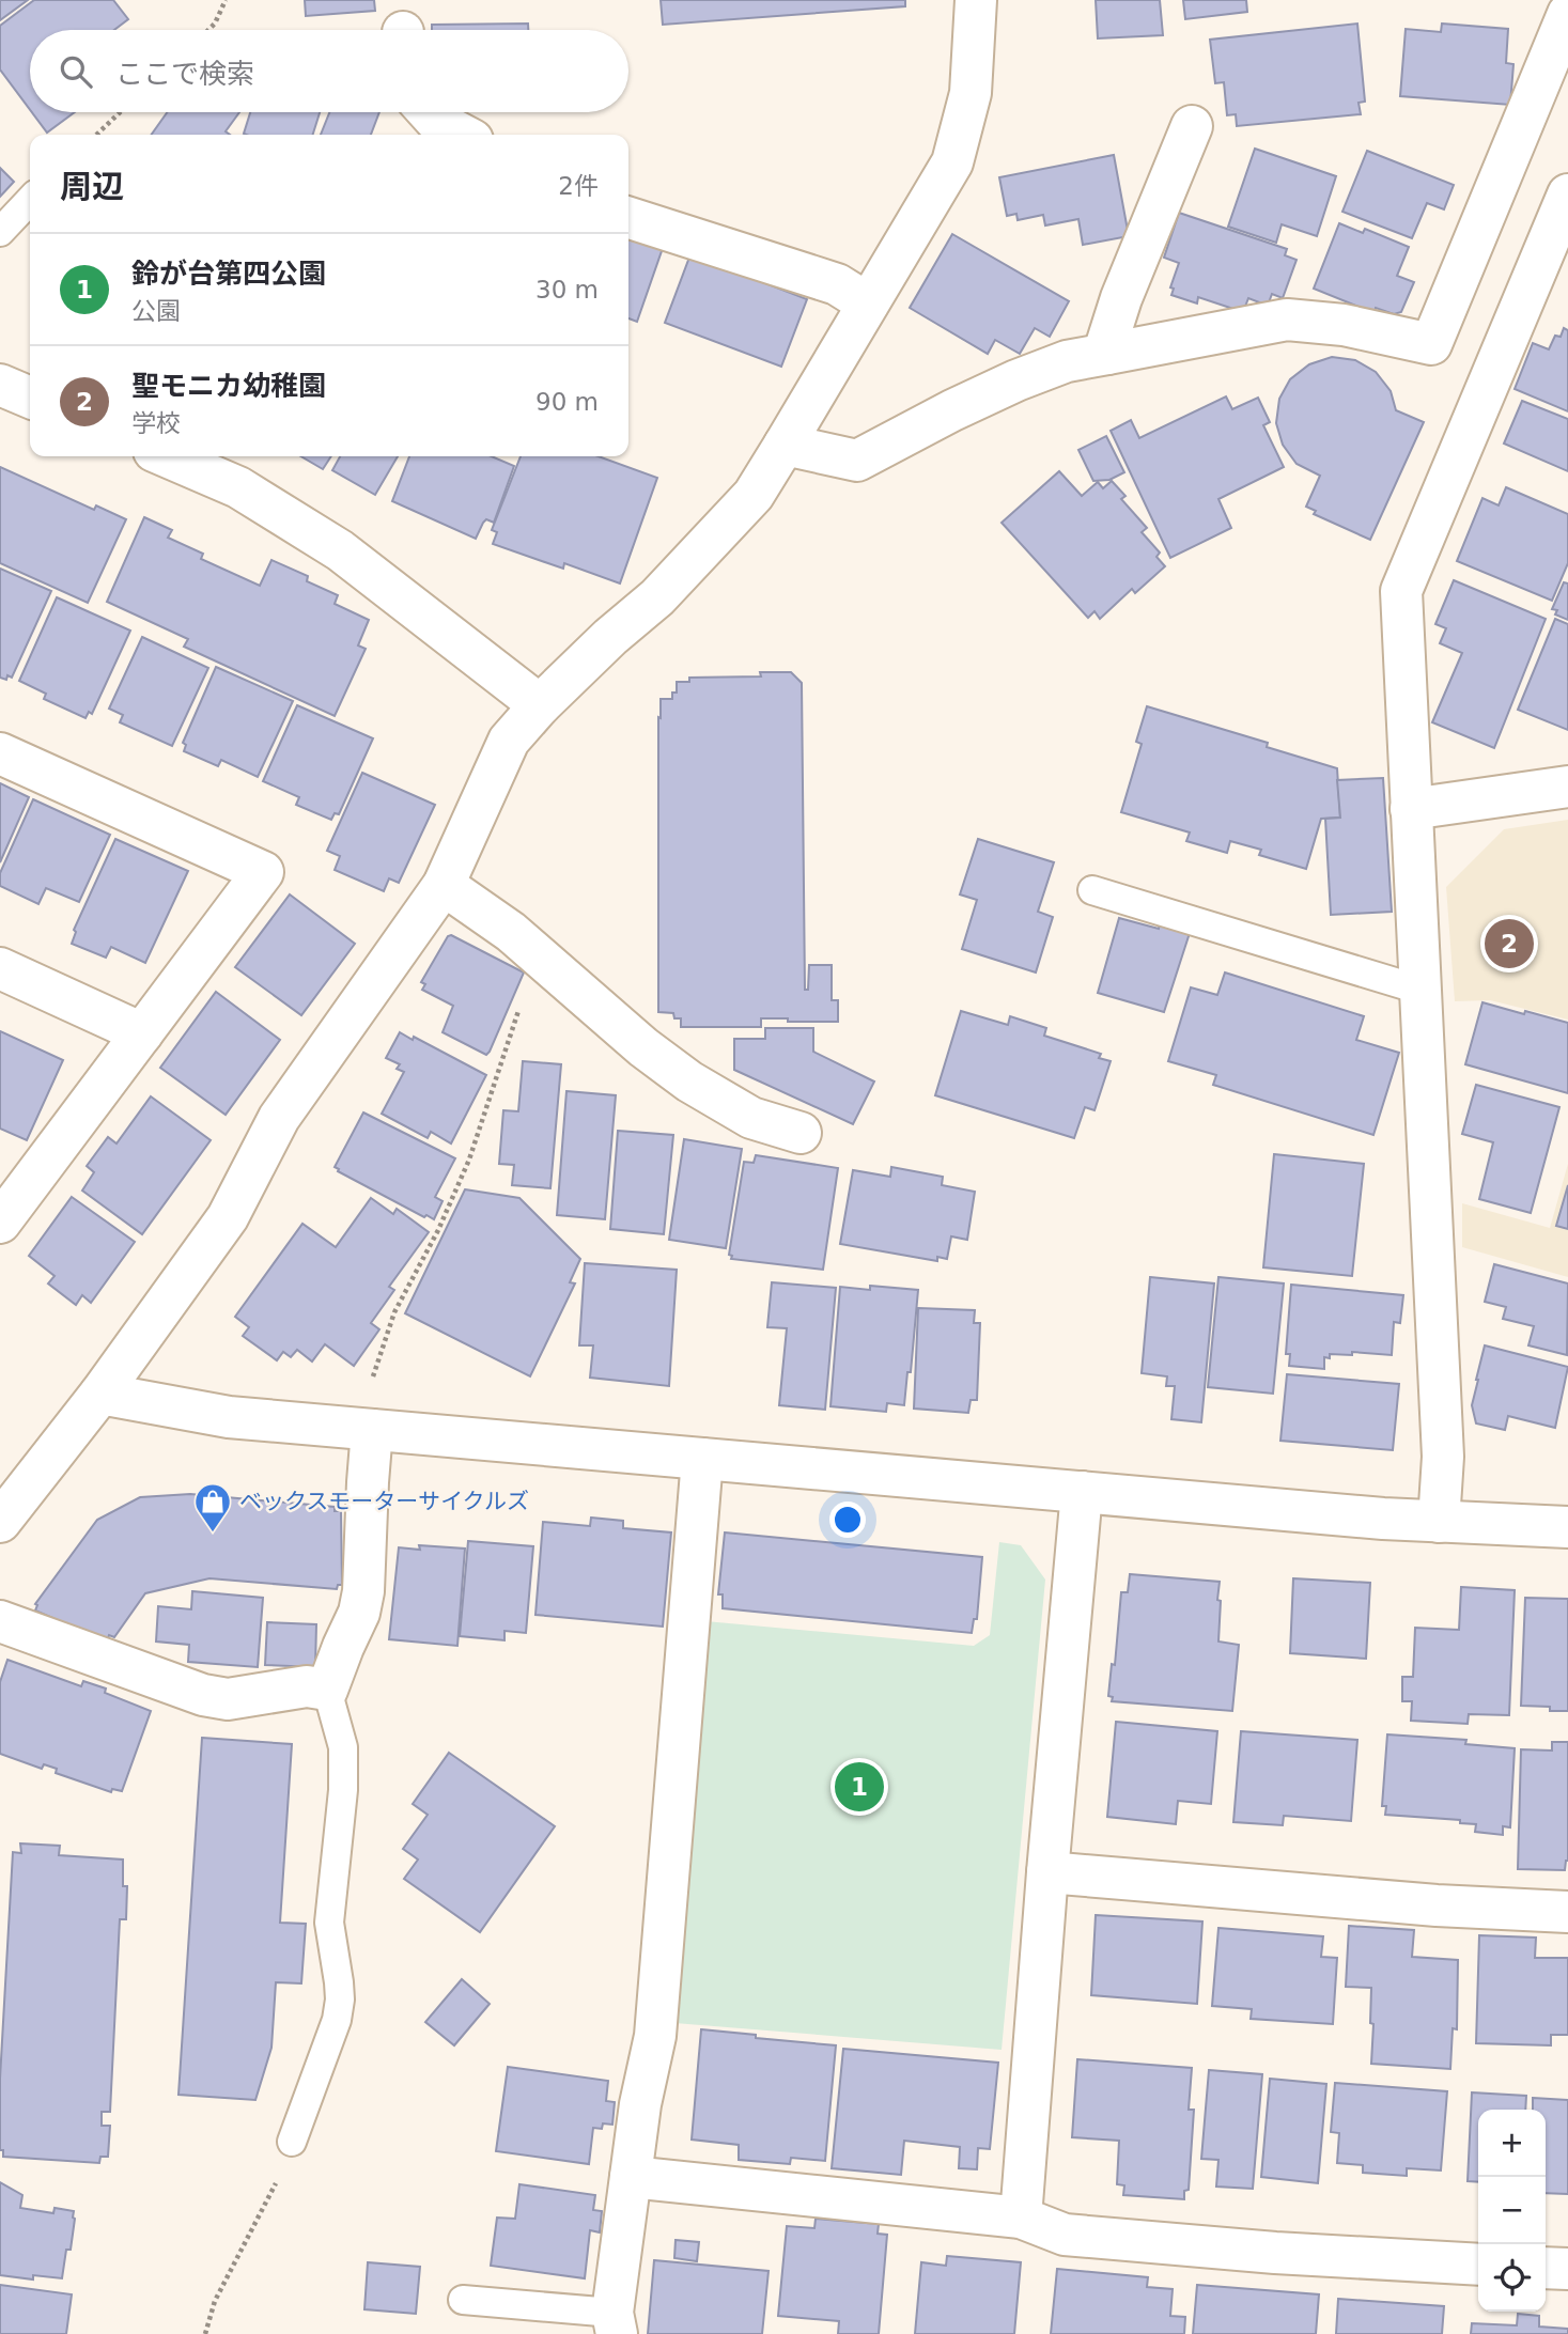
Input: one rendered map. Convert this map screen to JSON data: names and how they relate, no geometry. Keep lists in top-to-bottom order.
{
  "places": {
    "shop": ["ベックスモーターサイクルズ"]
  },
  "page": {
    "search": "ここで検索",
    "heading": ["周辺", "2件"],
    "list": [
      {
        "mark": "1",
        "name": "鈴が台第四公園",
        "note": "公園",
        "value": "30 m"
      },
      {
        "mark": "2",
        "name": "聖モニカ幼稚園",
        "note": "学校",
        "value": "90 m"
      }
    ],
    "pins": ["2", "1"],
    "map_buttons": ["+", "−"]
  }
}
